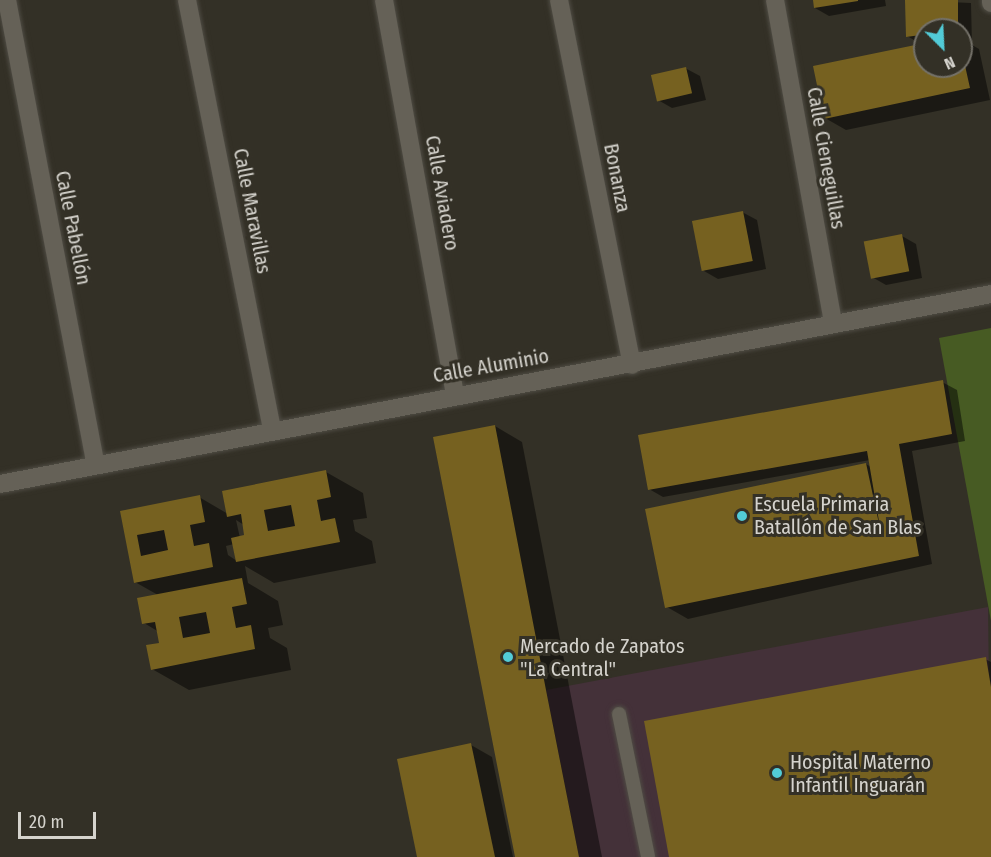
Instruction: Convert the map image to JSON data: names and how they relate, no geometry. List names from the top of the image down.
{
  "streets": {
    "street": [
      "Calle Cieneguillas",
      "Bonanza",
      "Calle Aviadero",
      "Calle Maravillas",
      "Calle Pabellón",
      "Calle Aluminio"
    ]
  },
  "crossings": [
    ["Calle Cieneguillas", "Calle Aluminio"],
    ["Bonanza", "Calle Aluminio"],
    ["Calle Aviadero", "Calle Aluminio"],
    ["Calle Maravillas", "Calle Aluminio"],
    ["Calle Pabellón", "Calle Aluminio"]
  ],
  "places": ["Escuela Primaria Batallón de San Blas", "Mercado de Zapatos \"La Central\"", "Hospital Materno Infantil Inguarán"],
  "scale_bar": "20 m",
  "north": "bottom right"
}
